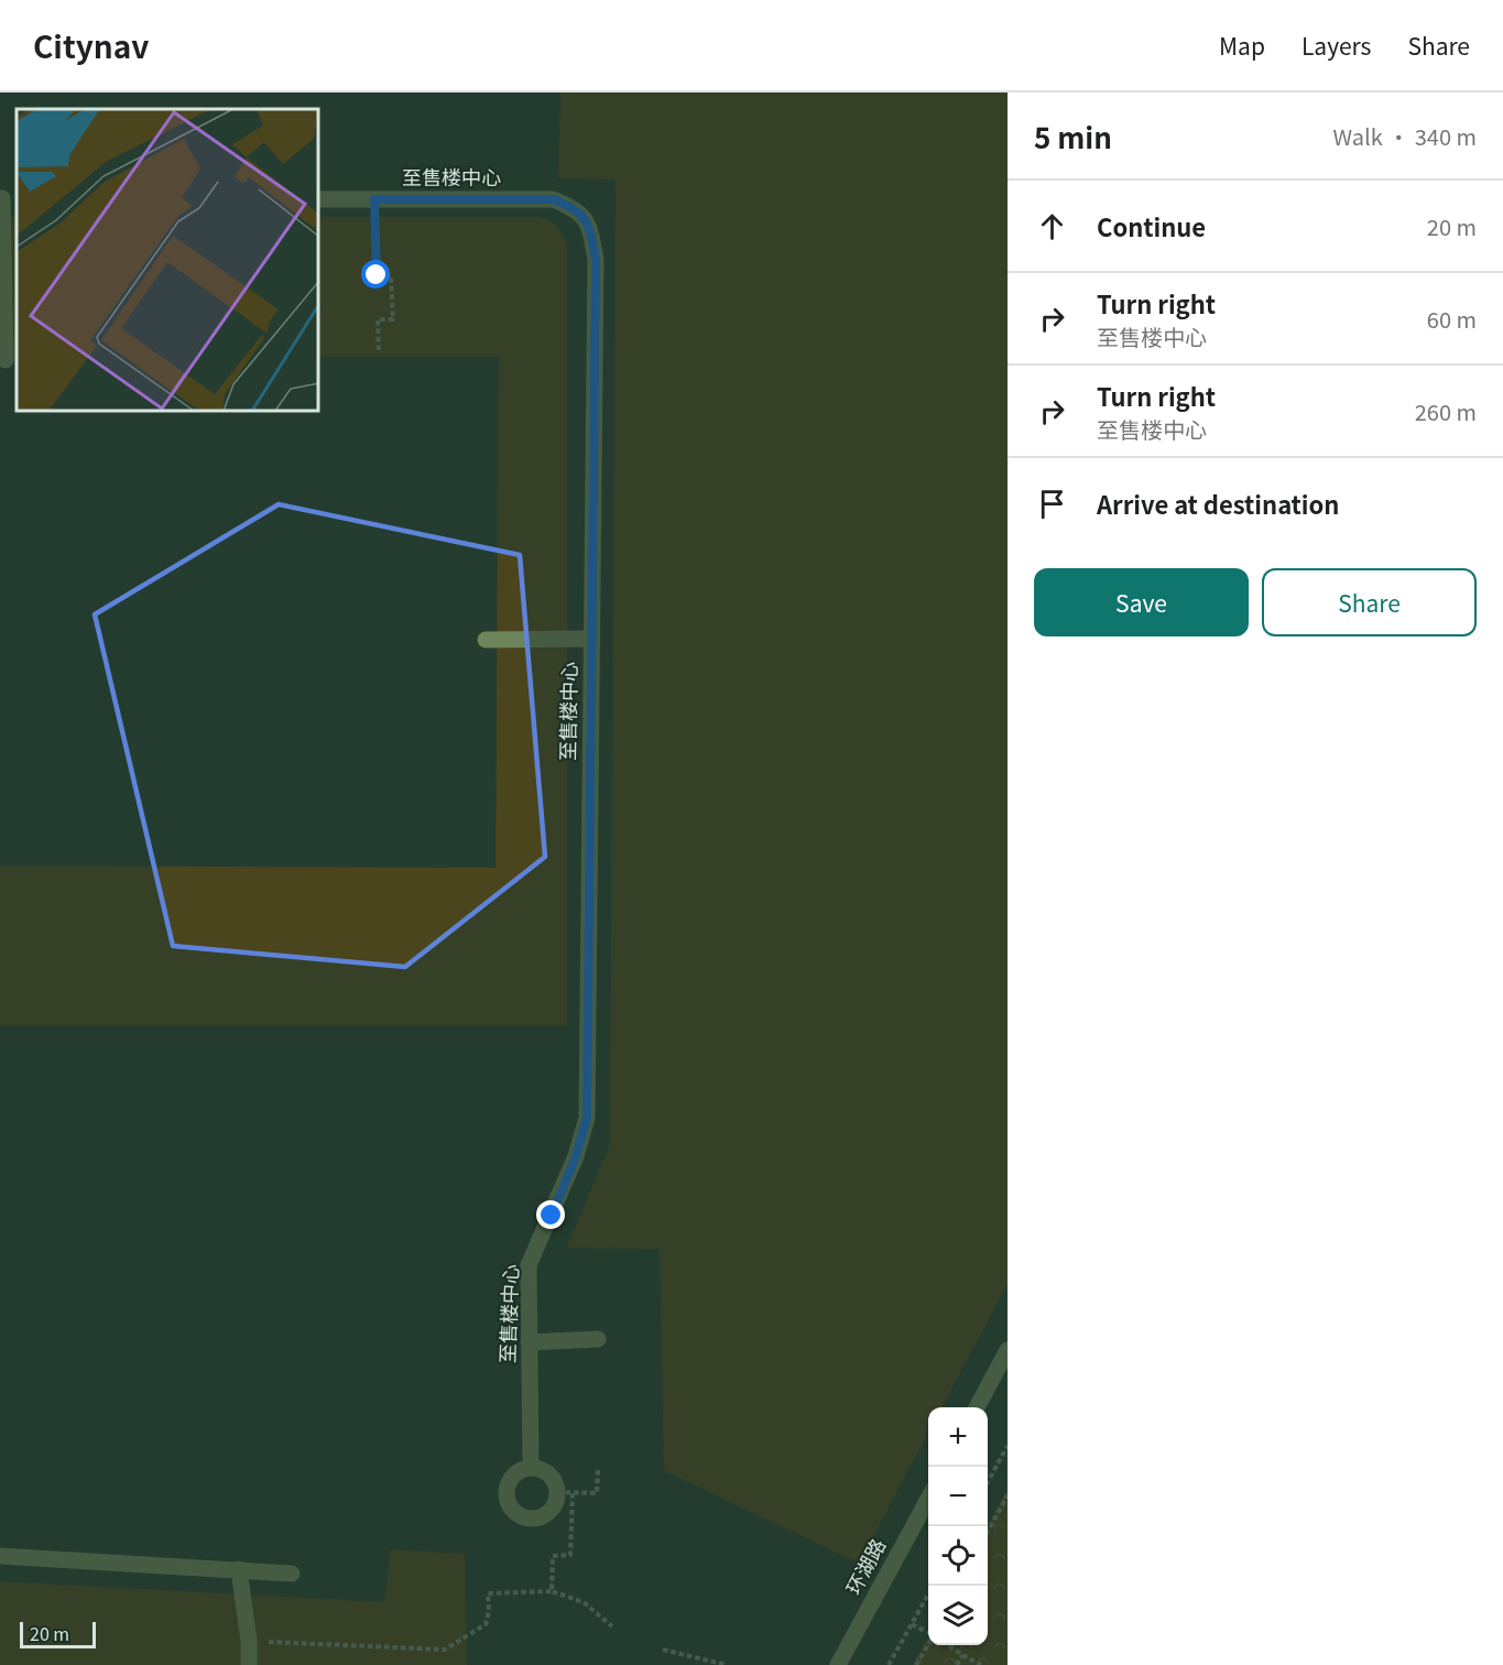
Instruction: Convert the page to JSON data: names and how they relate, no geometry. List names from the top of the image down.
{
  "streets": {
    "street": ["至售楼中心", "环湖路"]
  },
  "scale_bar": "20 m",
  "page": {
    "header": "Citynav",
    "nav": ["Map", "Layers", "Share"],
    "heading": ["5 min", "Walk · 340 m"],
    "list": [
      ["Continue", "20 m"],
      ["Turn right", "至售楼中心", "60 m"],
      ["Turn right", "至售楼中心", "260 m"],
      "Arrive at destination"
    ],
    "buttons": ["Save", "Share"],
    "map_buttons": ["+", "−"],
    "scale": "20 m"
  }
}
